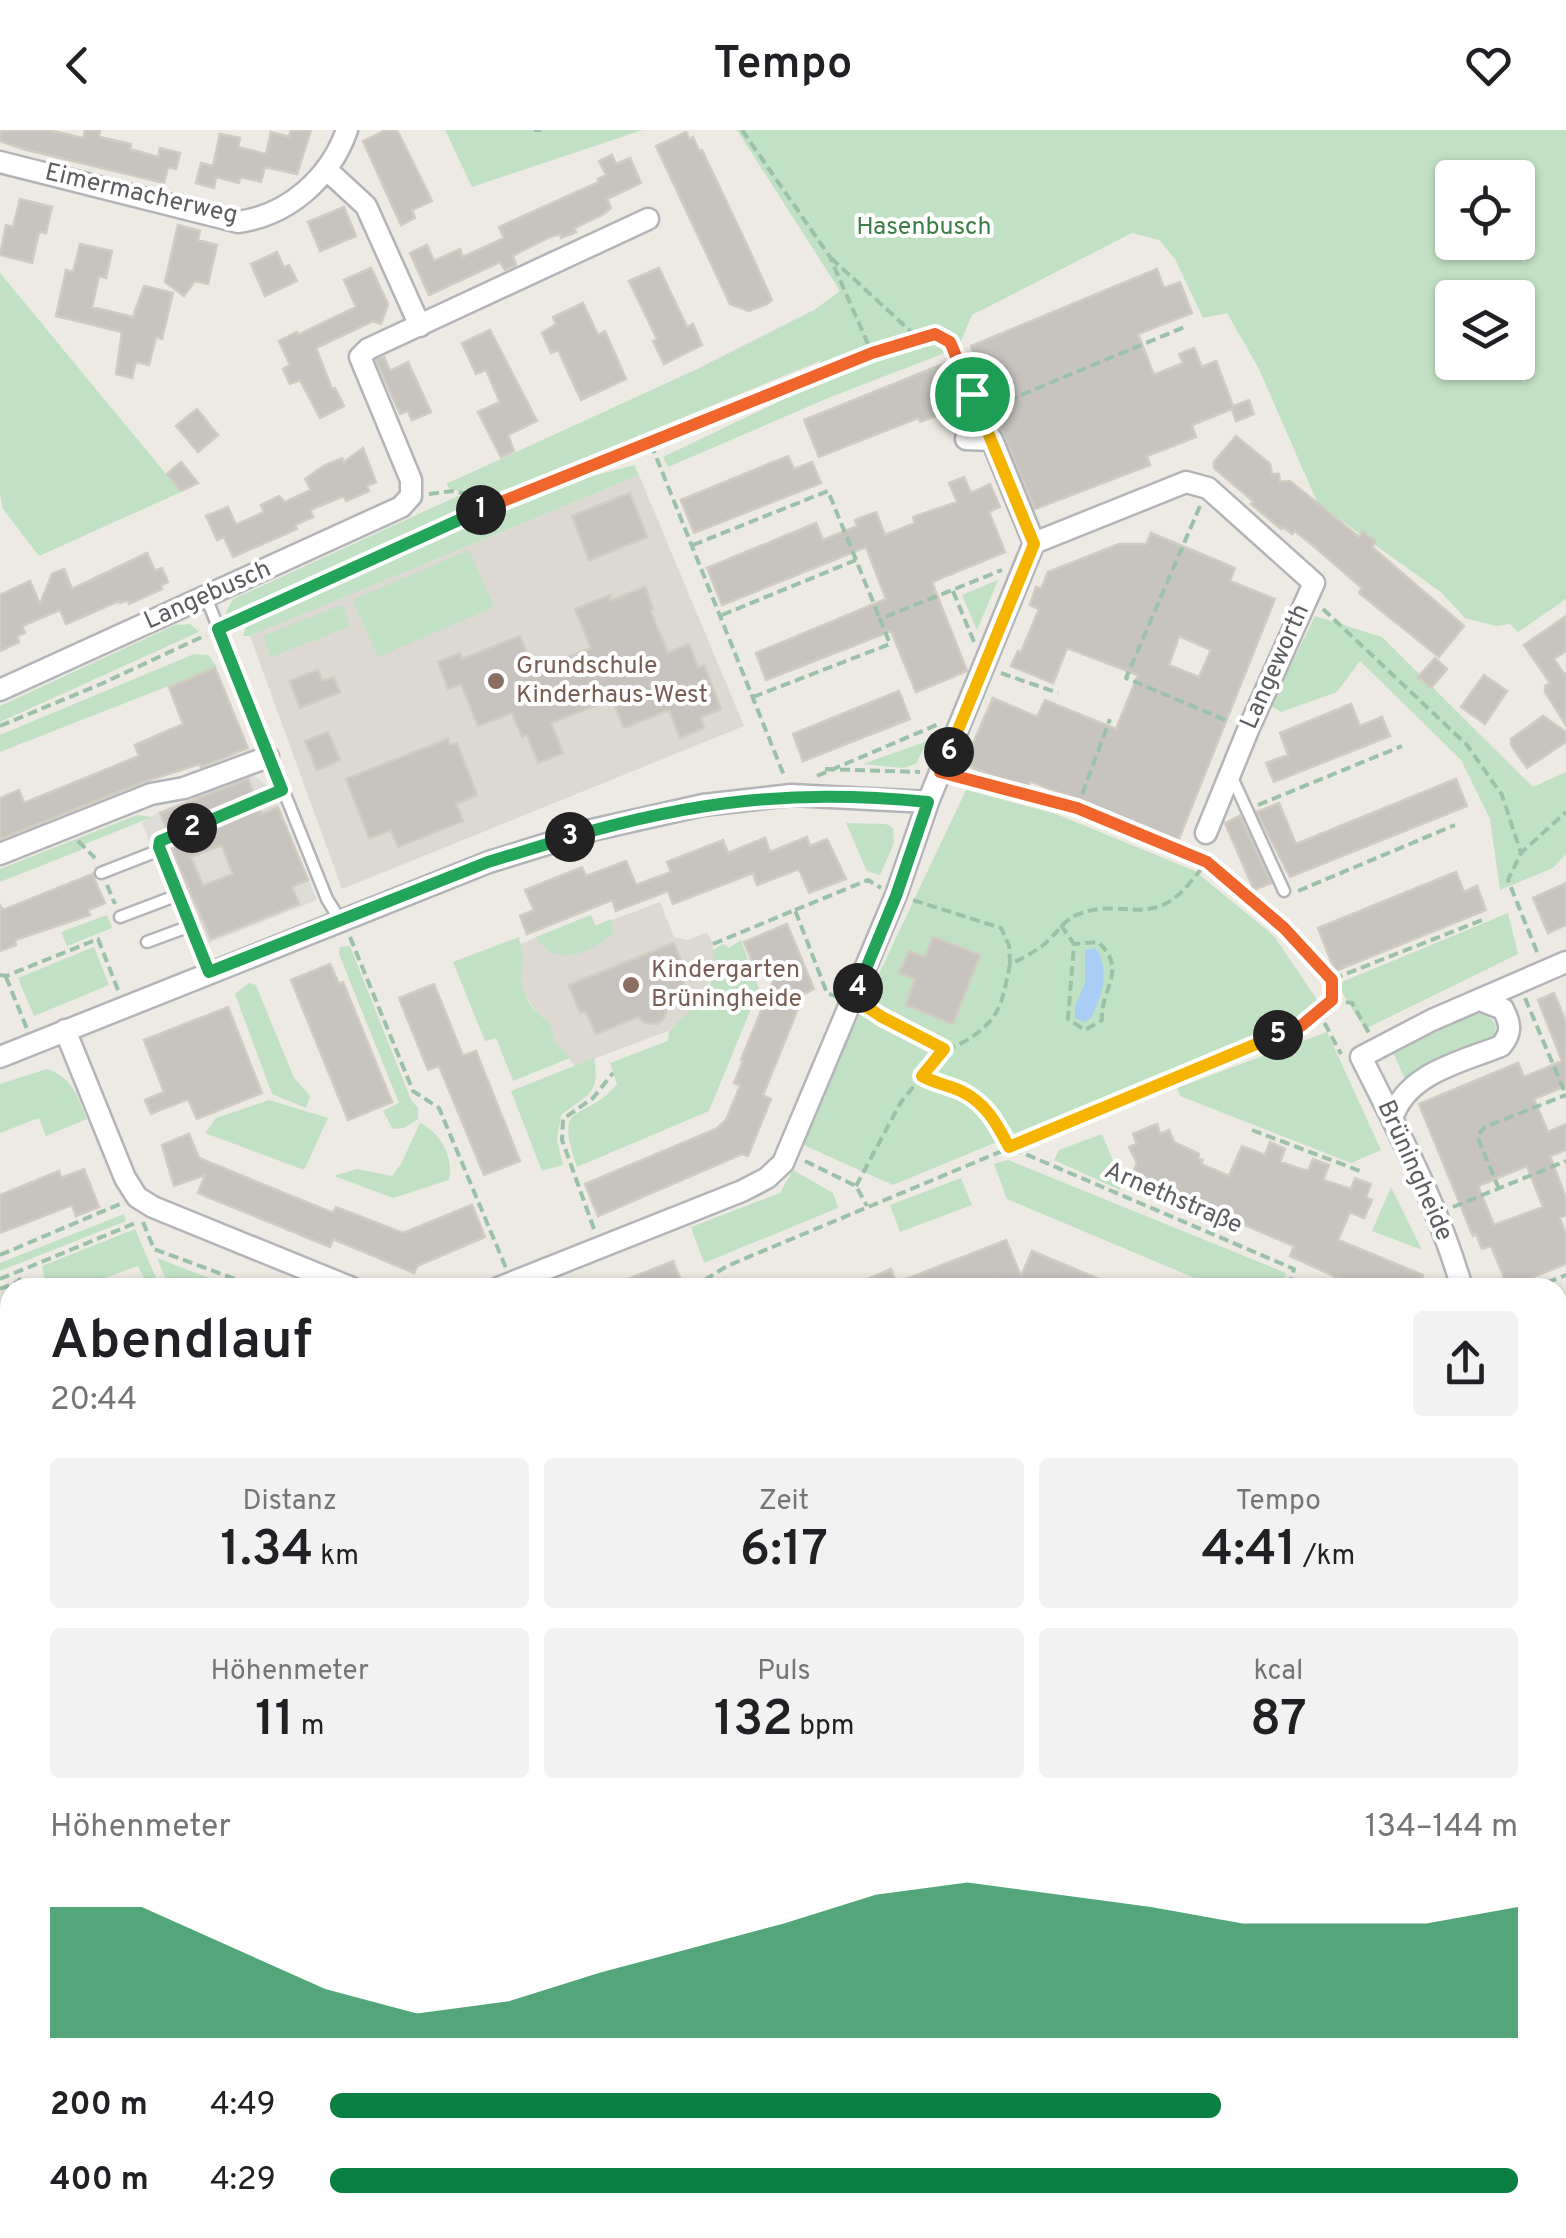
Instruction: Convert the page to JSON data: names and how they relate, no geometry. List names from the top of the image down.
{
  "streets": {
    "street": [
      "Eimermacherweg",
      "Langebusch",
      "Langeworth",
      "Brüningheide"
    ],
    "path": ["Arnethstraße"]
  },
  "parks": ["Hasenbusch"],
  "places": ["Grundschule Kinderhaus-West", "Kindergarten Brüningheide"],
  "page": {
    "header": "Tempo",
    "pins": [
      "1",
      "6",
      "2",
      "3",
      "4",
      "5"
    ],
    "heading": ["Abendlauf", "20:44"],
    "stats": [
      ["Distanz", "1.34 km"],
      ["Zeit", "6:17"],
      ["Tempo", "4:41 /km"],
      ["Höhenmeter", "11 m"],
      ["Puls", "132 bpm"],
      ["kcal", "87"]
    ],
    "chart": ["Höhenmeter", "134–144 m"],
    "list": [
      {
        "name": "200 m",
        "note": "4:49"
      },
      {
        "name": "400 m",
        "note": "4:29"
      }
    ]
  }
}
